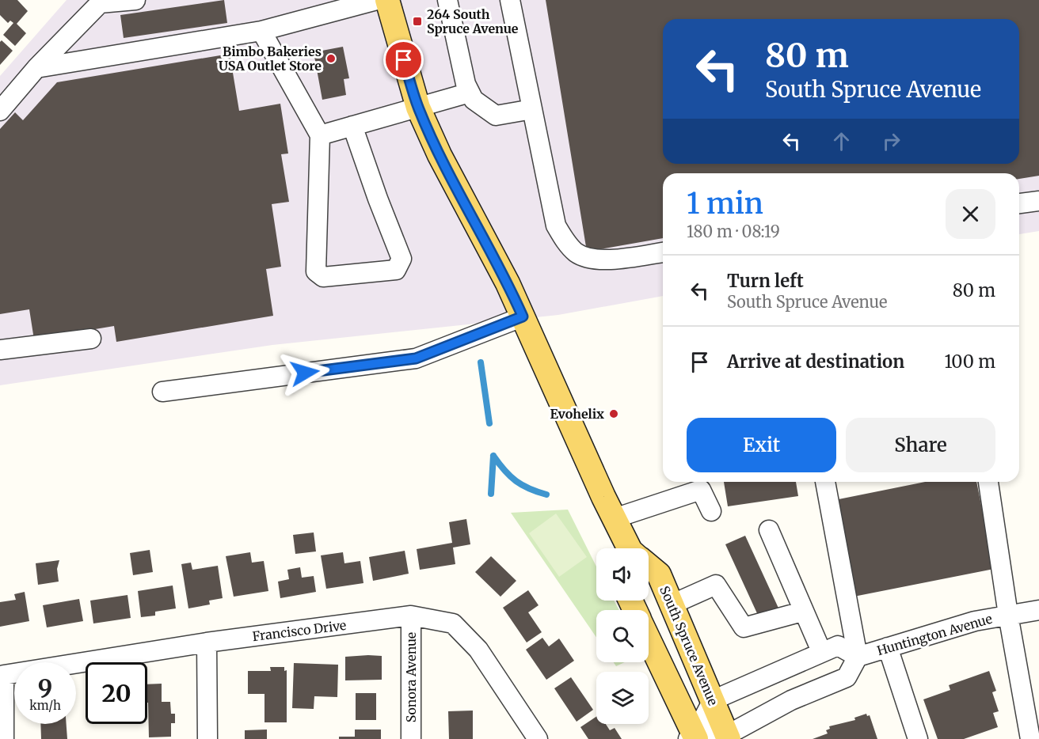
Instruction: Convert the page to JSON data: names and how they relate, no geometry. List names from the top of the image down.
{
  "streets": {
    "main road": ["South Spruce Avenue"],
    "street": ["Francisco Drive", "Huntington Avenue", "Sonora Avenue"]
  },
  "crossings": [
    ["Francisco Drive", "Sonora Avenue"]
  ],
  "places": {
    "transit": ["264 South Spruce Avenue"],
    "other": ["Bimbo Bakeries USA Outlet Store", "Evohelix"]
  },
  "page": {
    "turn": ["80 m", "South Spruce Avenue"],
    "heading": ["1 min", "180 m · 08:19"],
    "list": [
      {
        "name": "Turn left",
        "note": "South Spruce Avenue",
        "value": "80 m"
      },
      {
        "name": "Arrive at destination",
        "value": "100 m"
      }
    ],
    "buttons": ["Exit", "Share"],
    "speed": "9 km/h",
    "limit": "20"
  }
}
